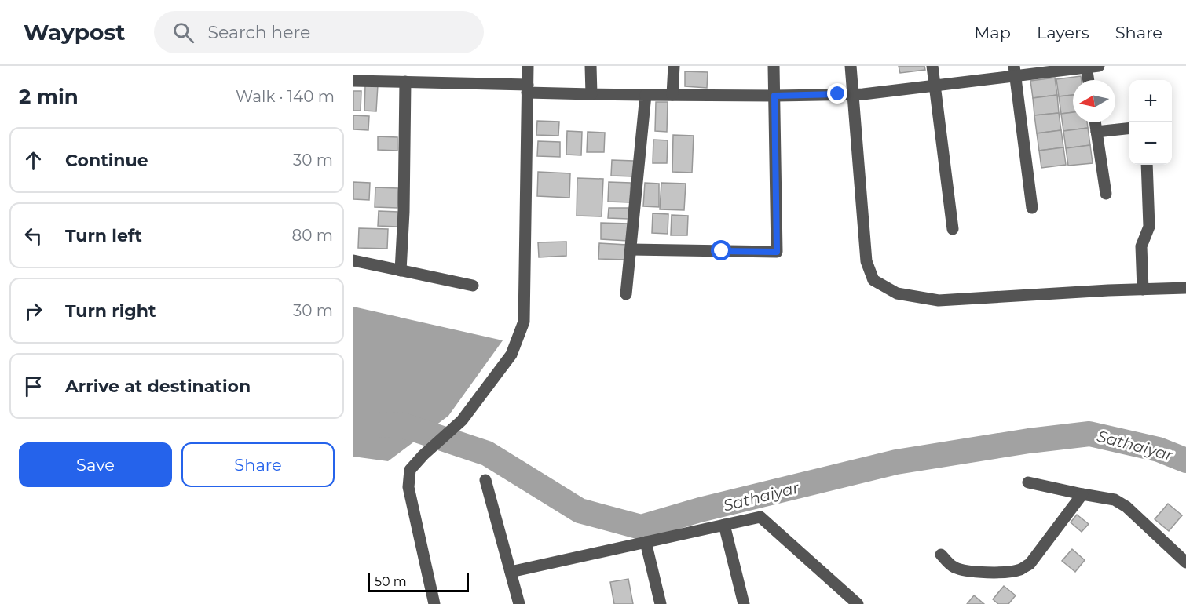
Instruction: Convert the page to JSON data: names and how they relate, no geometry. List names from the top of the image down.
{
  "water": ["Sathaiyar"],
  "scale_bar": "50 m",
  "north": "left",
  "page": {
    "header": "Waypost",
    "search": "Search here",
    "nav": ["Map", "Layers", "Share"],
    "heading": ["2 min", "Walk · 140 m"],
    "map_buttons": ["+", "−"],
    "list": [
      ["Continue", "30 m"],
      ["Turn left", "80 m"],
      ["Turn right", "30 m"],
      "Arrive at destination"
    ],
    "buttons": ["Save", "Share"],
    "scale": "50 m"
  }
}
